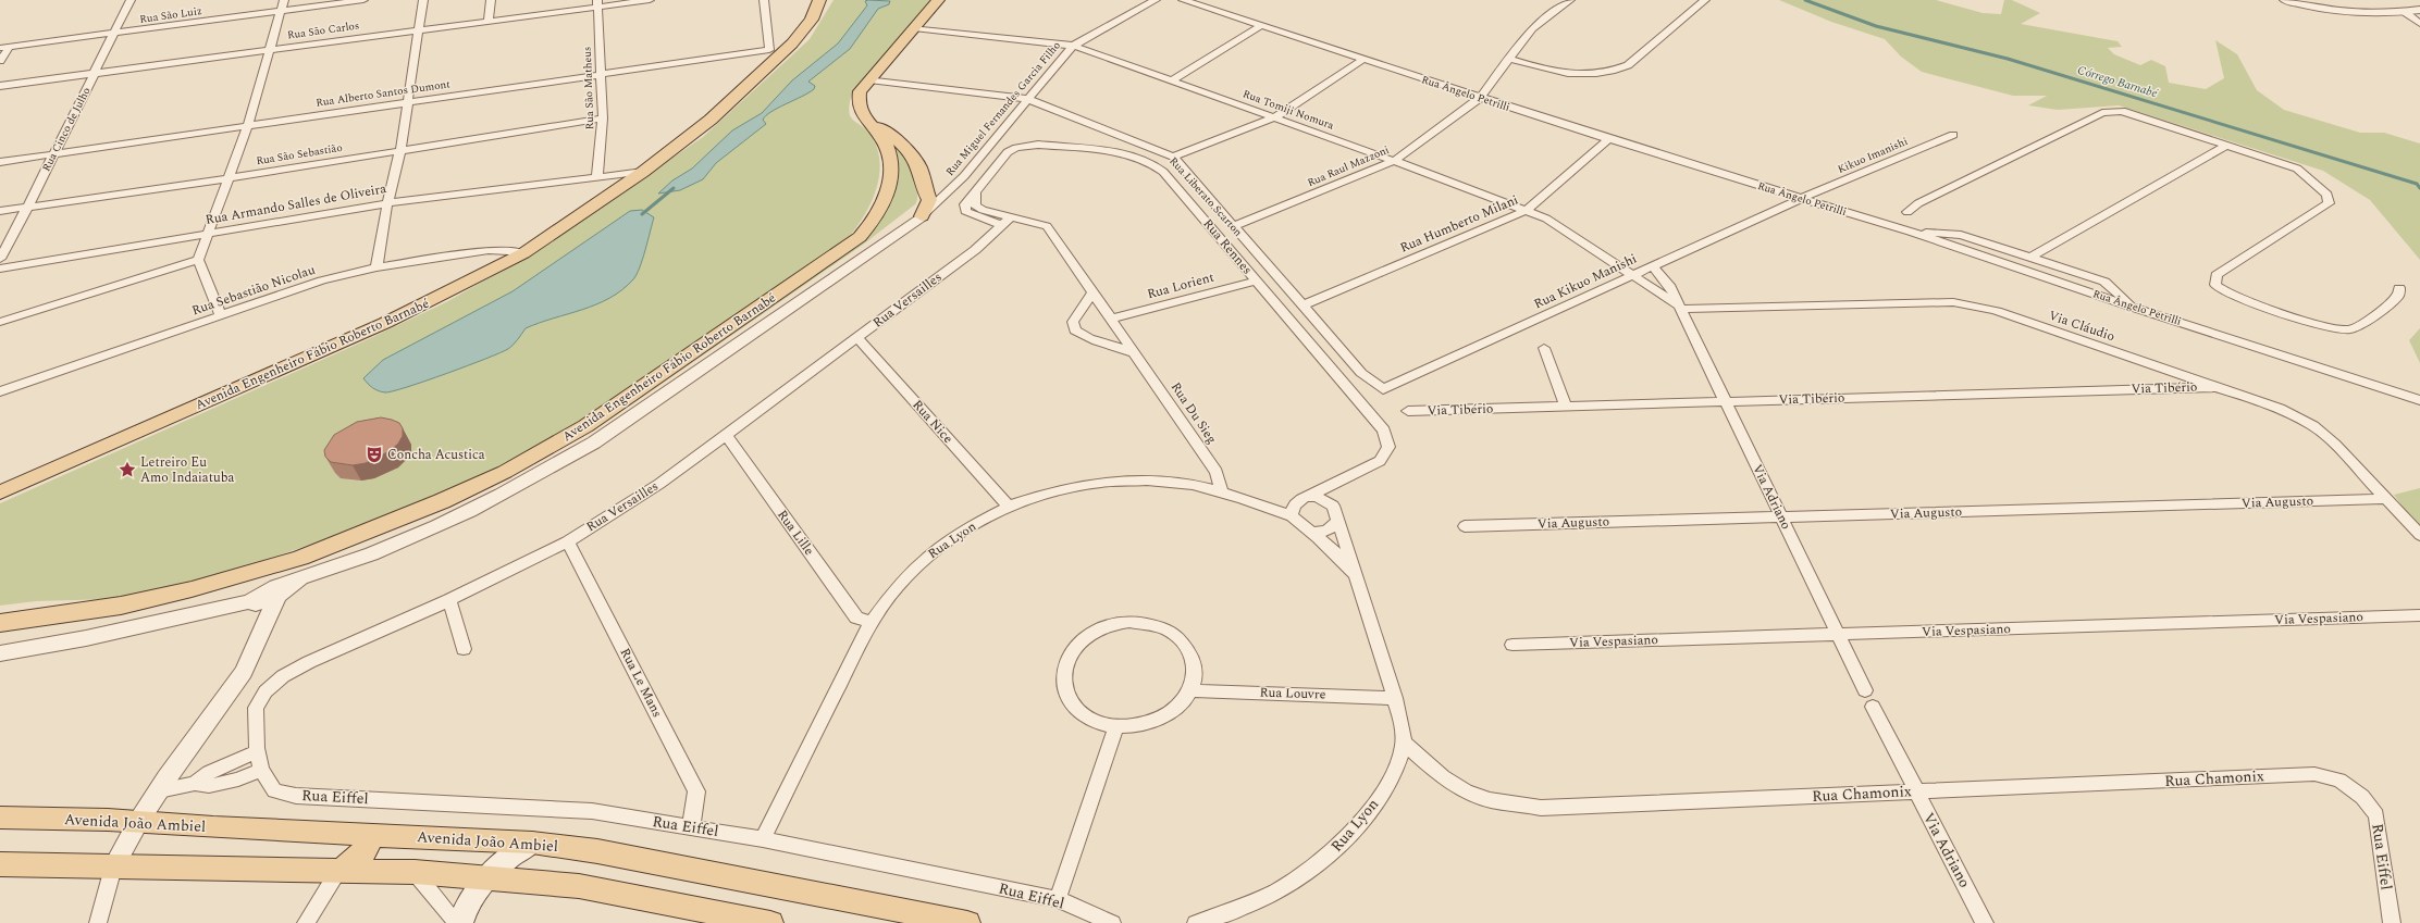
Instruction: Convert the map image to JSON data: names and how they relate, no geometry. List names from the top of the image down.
{
  "streets": {
    "main road": ["Avenida Engenheiro Fábio Roberto Barnabé", "Avenida João Ambiel"],
    "street": [
      "Rua São Luiz",
      "Rua São Carlos",
      "Rua São Matheus",
      "Rua Alberto Santos Dumont",
      "Rua Ângelo Petrilli",
      "Rua Miguel Fernandes Garcia Filho",
      "Rua Tomiji Nomura",
      "Rua Cinco de Julho",
      "Rua São Sebastião",
      "Kikuo Imanishi",
      "Rua Raul Mazzoni",
      "Rua Liberato Scarton",
      "Rua Armando Salles de Oliveira",
      "Rua Humberto Milani",
      "Rua Rennes",
      "Rua Kikuo Manishi",
      "Rua Lorient",
      "Rua Sebastião Nicolau",
      "Rua Versailles",
      "Via Cláudio",
      "Via Tibério",
      "Rua Du Sieg",
      "Rua Nice",
      "Via Adriano",
      "Via Augusto",
      "Rua Lille",
      "Rua Lyon",
      "Via Vespasiano",
      "Rua Le Mans",
      "Rua Louvre",
      "Rua Chamonix",
      "Rua Eiffel"
    ]
  },
  "crossings": [
    ["Rua São Luiz", "Rua Cinco de Julho"],
    ["Rua São Carlos", "Rua São Matheus"],
    ["Rua São Carlos", "Rua Cinco de Julho"],
    ["Rua São Matheus", "Rua Alberto Santos Dumont"],
    ["Rua São Matheus", "Rua São Sebastião"],
    ["Rua São Matheus", "Rua Armando Salles de Oliveira"],
    ["Rua Alberto Santos Dumont", "Rua Cinco de Julho"],
    ["Rua Alberto Santos Dumont", "Avenida Engenheiro Fábio Roberto Barnabé"],
    ["Rua Ângelo Petrilli", "Kikuo Imanishi"],
    ["Rua Ângelo Petrilli", "Rua Raul Mazzoni"],
    ["Rua Ângelo Petrilli", "Rua Humberto Milani"],
    ["Rua Ângelo Petrilli", "Rua Kikuo Manishi"],
    ["Rua Miguel Fernandes Garcia Filho", "Rua Tomiji Nomura"],
    ["Rua Miguel Fernandes Garcia Filho", "Rua Liberato Scarton"],
    ["Rua Tomiji Nomura", "Rua Raul Mazzoni"],
    ["Rua Tomiji Nomura", "Rua Humberto Milani"],
    ["Rua Tomiji Nomura", "Rua Kikuo Manishi"],
    ["Rua Tomiji Nomura", "Avenida Engenheiro Fábio Roberto Barnabé"],
    ["Rua Cinco de Julho", "Rua São Sebastião"],
    ["Kikuo Imanishi", "Rua Kikuo Manishi"],
    ["Rua Raul Mazzoni", "Rua Liberato Scarton"],
    ["Rua Liberato Scarton", "Rua Humberto Milani"],
    ["Rua Liberato Scarton", "Rua Kikuo Manishi"],
    ["Rua Liberato Scarton", "Avenida Engenheiro Fábio Roberto Barnabé"],
    ["Rua Armando Salles de Oliveira", "Avenida Engenheiro Fábio Roberto Barnabé"],
    ["Rua Rennes", "Rua Lorient"],
    ["Rua Rennes", "Rua Versailles"],
    ["Rua Rennes", "Rua Du Sieg"],
    ["Rua Rennes", "Rua Lyon"],
    ["Rua Kikuo Manishi", "Via Adriano"],
    ["Rua Lorient", "Rua Du Sieg"],
    ["Rua Sebastião Nicolau", "Avenida Engenheiro Fábio Roberto Barnabé"],
    ["Rua Versailles", "Rua Du Sieg"],
    ["Rua Versailles", "Rua Nice"],
    ["Rua Versailles", "Rua Lille"],
    ["Rua Versailles", "Rua Le Mans"],
    ["Rua Versailles", "Rua Eiffel"],
    ["Via Cláudio", "Via Tibério"],
    ["Via Cláudio", "Via Adriano"],
    ["Via Cláudio", "Via Augusto"],
    ["Via Tibério", "Via Adriano"],
    ["Rua Du Sieg", "Rua Lyon"],
    ["Rua Nice", "Rua Lyon"],
    ["Via Adriano", "Via Augusto"],
    ["Via Adriano", "Via Vespasiano"],
    ["Via Adriano", "Rua Chamonix"],
    ["Rua Lille", "Rua Lyon"],
    ["Rua Lyon", "Rua Louvre"],
    ["Rua Lyon", "Rua Chamonix"],
    ["Rua Lyon", "Rua Eiffel"],
    ["Rua Le Mans", "Rua Eiffel"],
    ["Rua Chamonix", "Rua Eiffel"]
  ],
  "water": ["Córrego Barnabé"],
  "places": {
    "theatre": ["Concha Acustica"],
    "place": ["Letreiro Eu Amo Indaiatuba"]
  }
}
